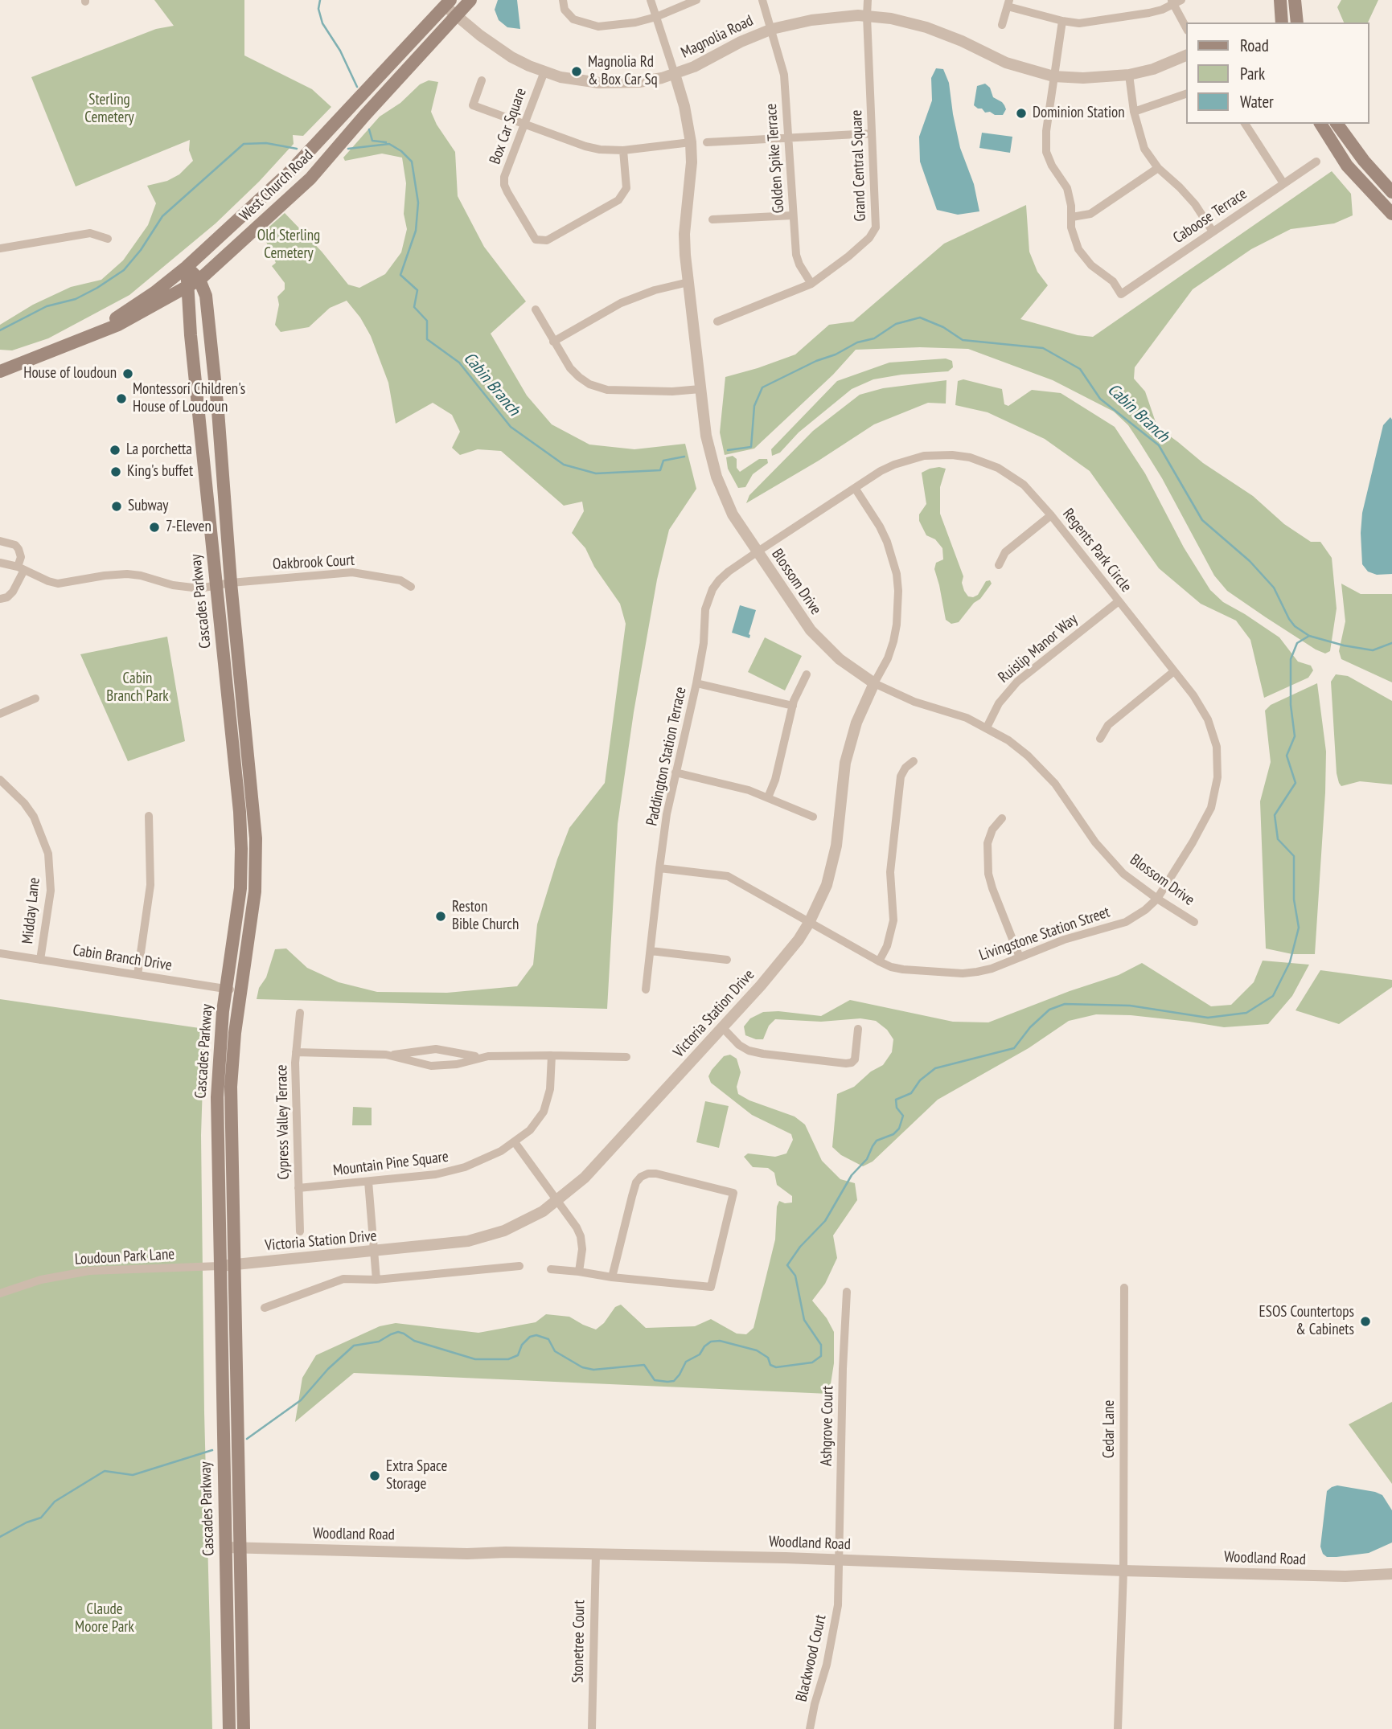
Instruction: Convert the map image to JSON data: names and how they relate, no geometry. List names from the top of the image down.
{
  "streets": {
    "main road": ["West Church Road", "Cascades Parkway"],
    "street": [
      "Magnolia Road",
      "Box Car Square",
      "Golden Spike Terrace",
      "Grand Central Square",
      "Caboose Terrace",
      "Regents Park Circle",
      "Oakbrook Court",
      "Blossom Drive",
      "Ruislip Manor Way",
      "Paddington Station Terrace",
      "Midday Lane",
      "Livingstone Station Street",
      "Cabin Branch Drive",
      "Victoria Station Drive",
      "Cypress Valley Terrace",
      "Mountain Pine Square",
      "Loudoun Park Lane",
      "Ashgrove Court",
      "Cedar Lane",
      "Woodland Road",
      "Stonetree Court",
      "Blackwood Court"
    ]
  },
  "crossings": [
    ["Magnolia Road", "Box Car Square"],
    ["Magnolia Road", "Golden Spike Terrace"],
    ["Magnolia Road", "Grand Central Square"],
    ["Magnolia Road", "West Church Road"],
    ["Magnolia Road", "Blossom Drive"],
    ["Golden Spike Terrace", "Grand Central Square"],
    ["West Church Road", "Cascades Parkway"],
    ["Regents Park Circle", "Blossom Drive"],
    ["Regents Park Circle", "Ruislip Manor Way"],
    ["Regents Park Circle", "Paddington Station Terrace"],
    ["Regents Park Circle", "Livingstone Station Street"],
    ["Regents Park Circle", "Victoria Station Drive"],
    ["Oakbrook Court", "Cascades Parkway"],
    ["Blossom Drive", "Ruislip Manor Way"],
    ["Blossom Drive", "Paddington Station Terrace"],
    ["Blossom Drive", "Livingstone Station Street"],
    ["Blossom Drive", "Victoria Station Drive"],
    ["Cascades Parkway", "Cabin Branch Drive"],
    ["Cascades Parkway", "Victoria Station Drive"],
    ["Cascades Parkway", "Loudoun Park Lane"],
    ["Cascades Parkway", "Woodland Road"],
    ["Paddington Station Terrace", "Livingstone Station Street"],
    ["Midday Lane", "Cabin Branch Drive"],
    ["Livingstone Station Street", "Victoria Station Drive"],
    ["Victoria Station Drive", "Loudoun Park Lane"],
    ["Cypress Valley Terrace", "Mountain Pine Square"],
    ["Ashgrove Court", "Woodland Road"],
    ["Ashgrove Court", "Blackwood Court"],
    ["Cedar Lane", "Woodland Road"],
    ["Woodland Road", "Stonetree Court"],
    ["Woodland Road", "Blackwood Court"]
  ],
  "water": ["Cabin Branch"],
  "parks": [
    "Sterling Cemetery",
    "Old Sterling Cemetery",
    "Cabin Branch Park",
    "Claude Moore Park"
  ],
  "places": [
    "Magnolia Rd & Box Car Sq",
    "Dominion Station",
    "House of loudoun",
    "Montessori Children's House of Loudoun",
    "La porchetta",
    "King's buffet",
    "Subway",
    "7-Eleven",
    "Reston Bible Church",
    "ESOS Countertops & Cabinets",
    "Extra Space Storage"
  ],
  "legend": ["Road", "Park", "Water"]
}
